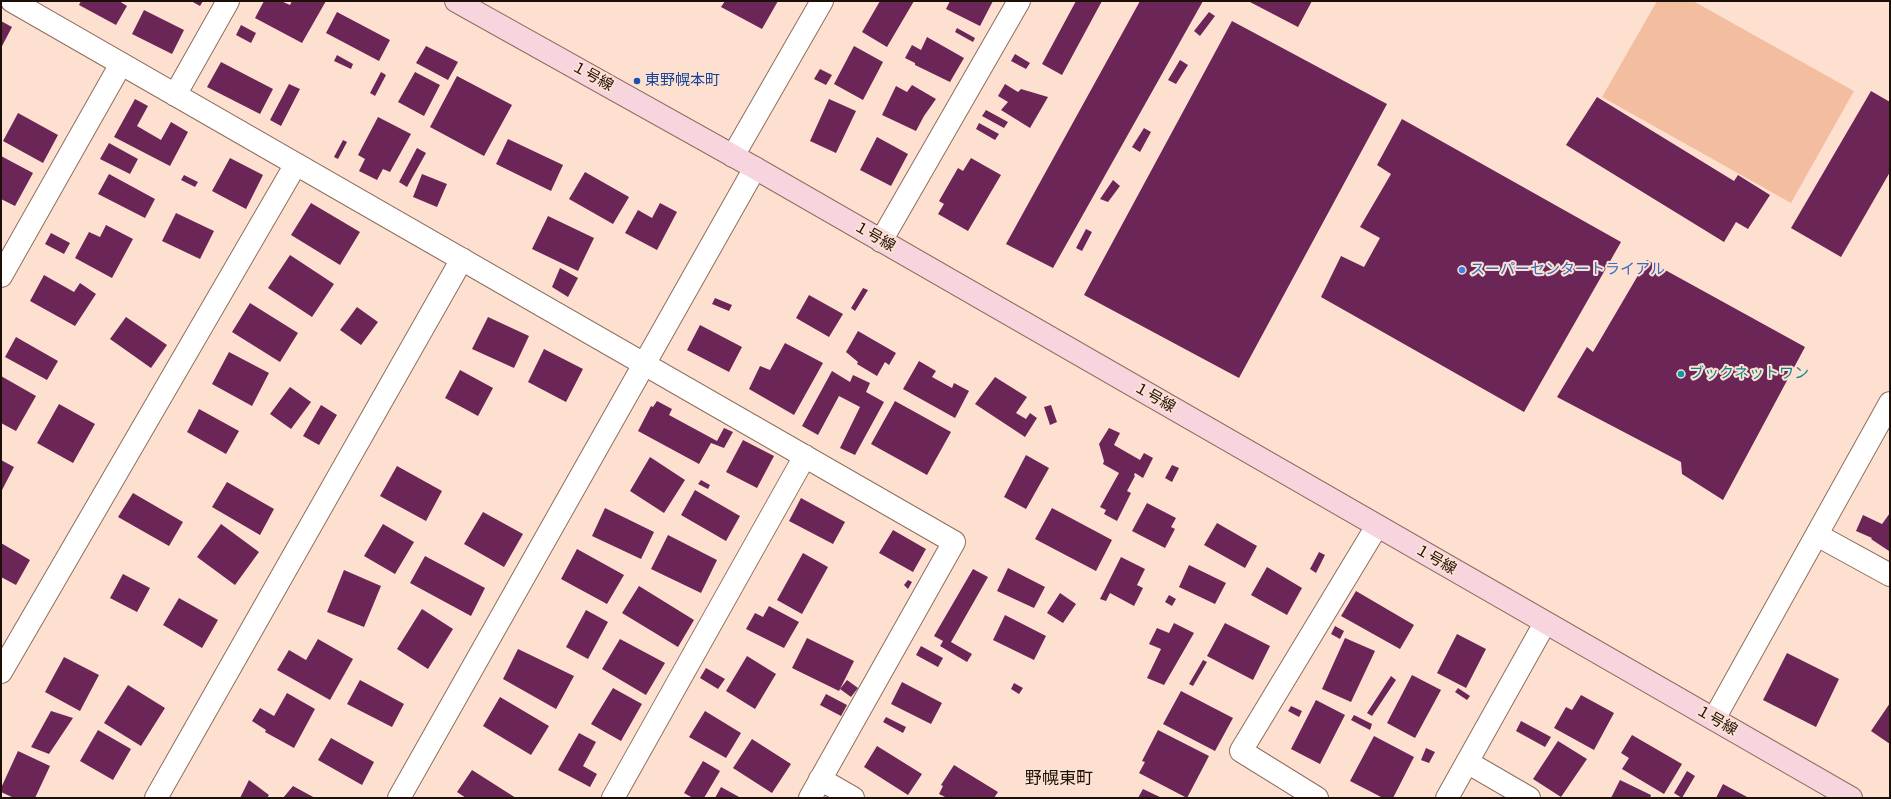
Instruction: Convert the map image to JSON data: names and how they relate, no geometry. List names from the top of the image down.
{
  "streets": {
    "street": ["１号線"]
  },
  "districts": ["野幌東町"],
  "places": ["東野幌本町", "スーパーセンタートライアル", "ブックネットワン"]
}
